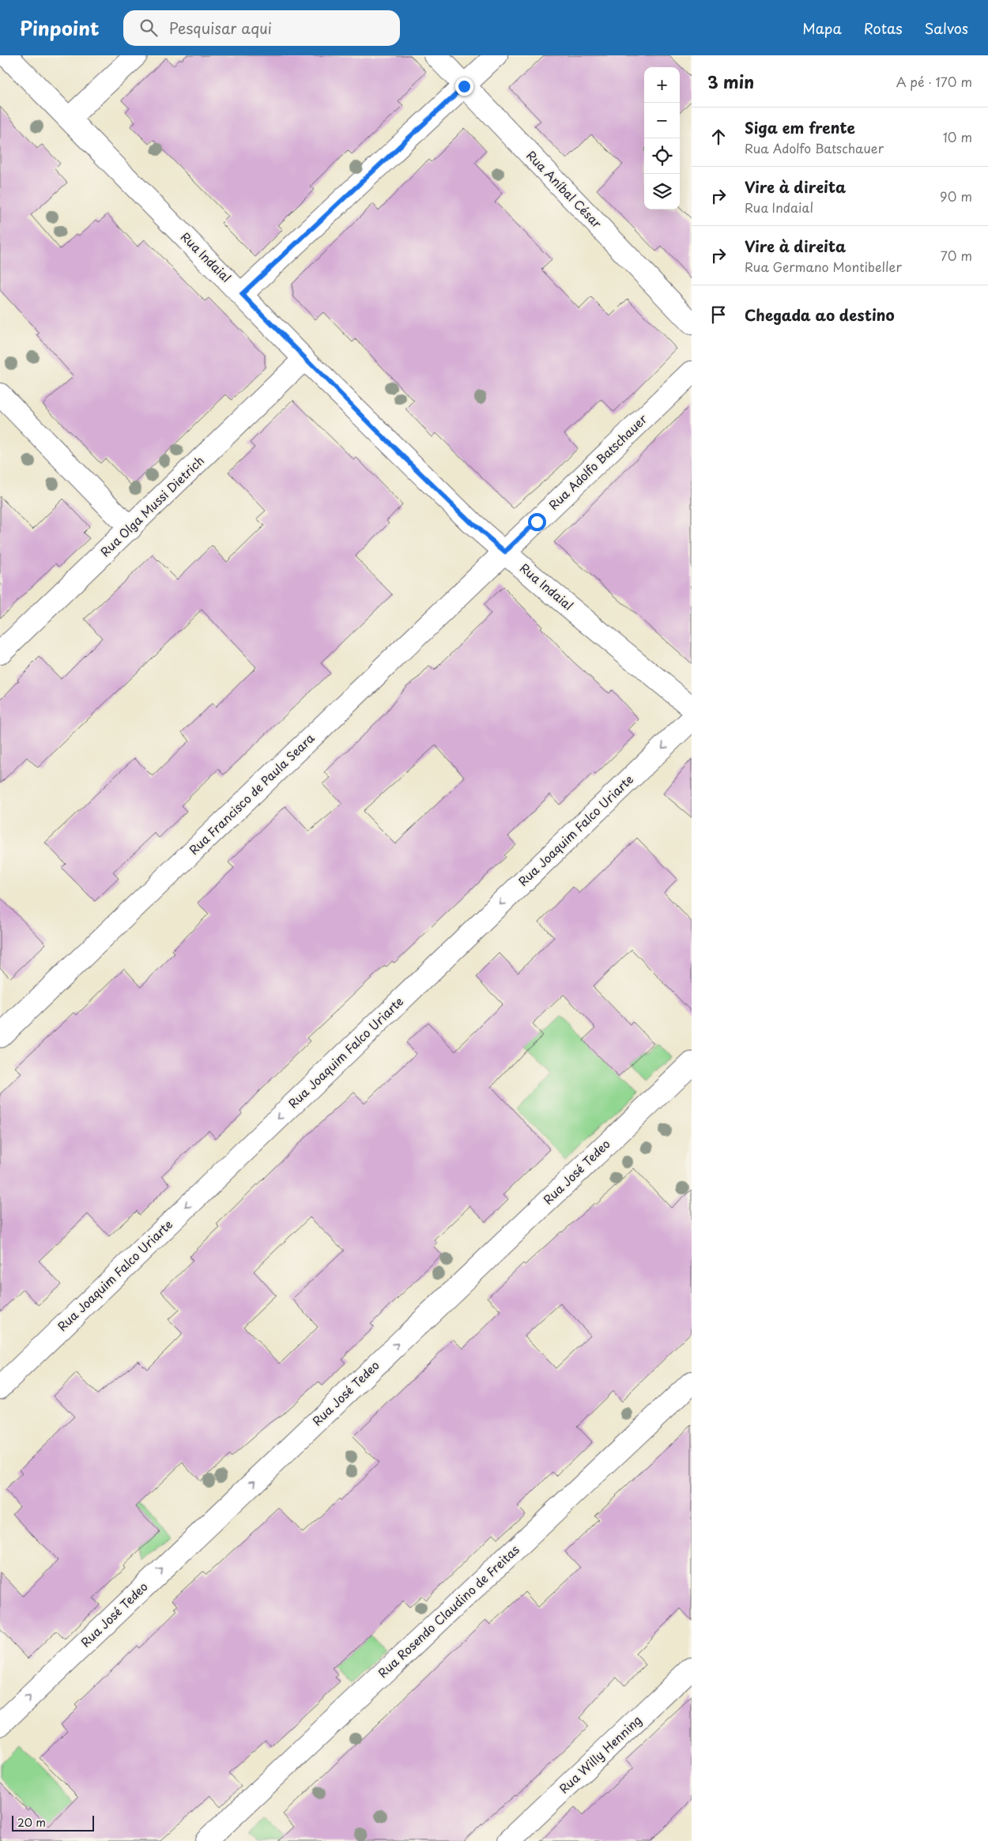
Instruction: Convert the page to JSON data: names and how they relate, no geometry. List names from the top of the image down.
{
  "streets": {
    "street": [
      "Rua Aníbal César",
      "Rua Indaial",
      "Rua Adolfo Batschauer",
      "Rua Olga Mussi Dietrich",
      "Rua Francisco de Paula Seara",
      "Rua Joaquim Falco Uriarte",
      "Rua José Tedeo",
      "Rua Rosendo Claudino de Freitas",
      "Rua Willy Henning"
    ]
  },
  "crossings": [
    ["Rua Indaial", "Rua Adolfo Batschauer"],
    ["Rua Indaial", "Rua Olga Mussi Dietrich"],
    ["Rua Indaial", "Rua Francisco de Paula Seara"],
    ["Rua Adolfo Batschauer", "Rua Francisco de Paula Seara"]
  ],
  "one_way": ["Rua Joaquim Falco Uriarte", "Rua José Tedeo"],
  "scale_bar": "20 m",
  "page": {
    "header": "Pinpoint",
    "search": "Pesquisar aqui",
    "nav": ["Mapa", "Rotas", "Salvos"],
    "heading": ["3 min", "A pé · 170 m"],
    "map_buttons": ["+", "−"],
    "list": [
      ["Siga em frente", "Rua Adolfo Batschauer", "10 m"],
      ["Vire à direita", "Rua Indaial", "90 m"],
      ["Vire à direita", "Rua Germano Montibeller", "70 m"],
      "Chegada ao destino"
    ],
    "scale": "20 m"
  }
}
